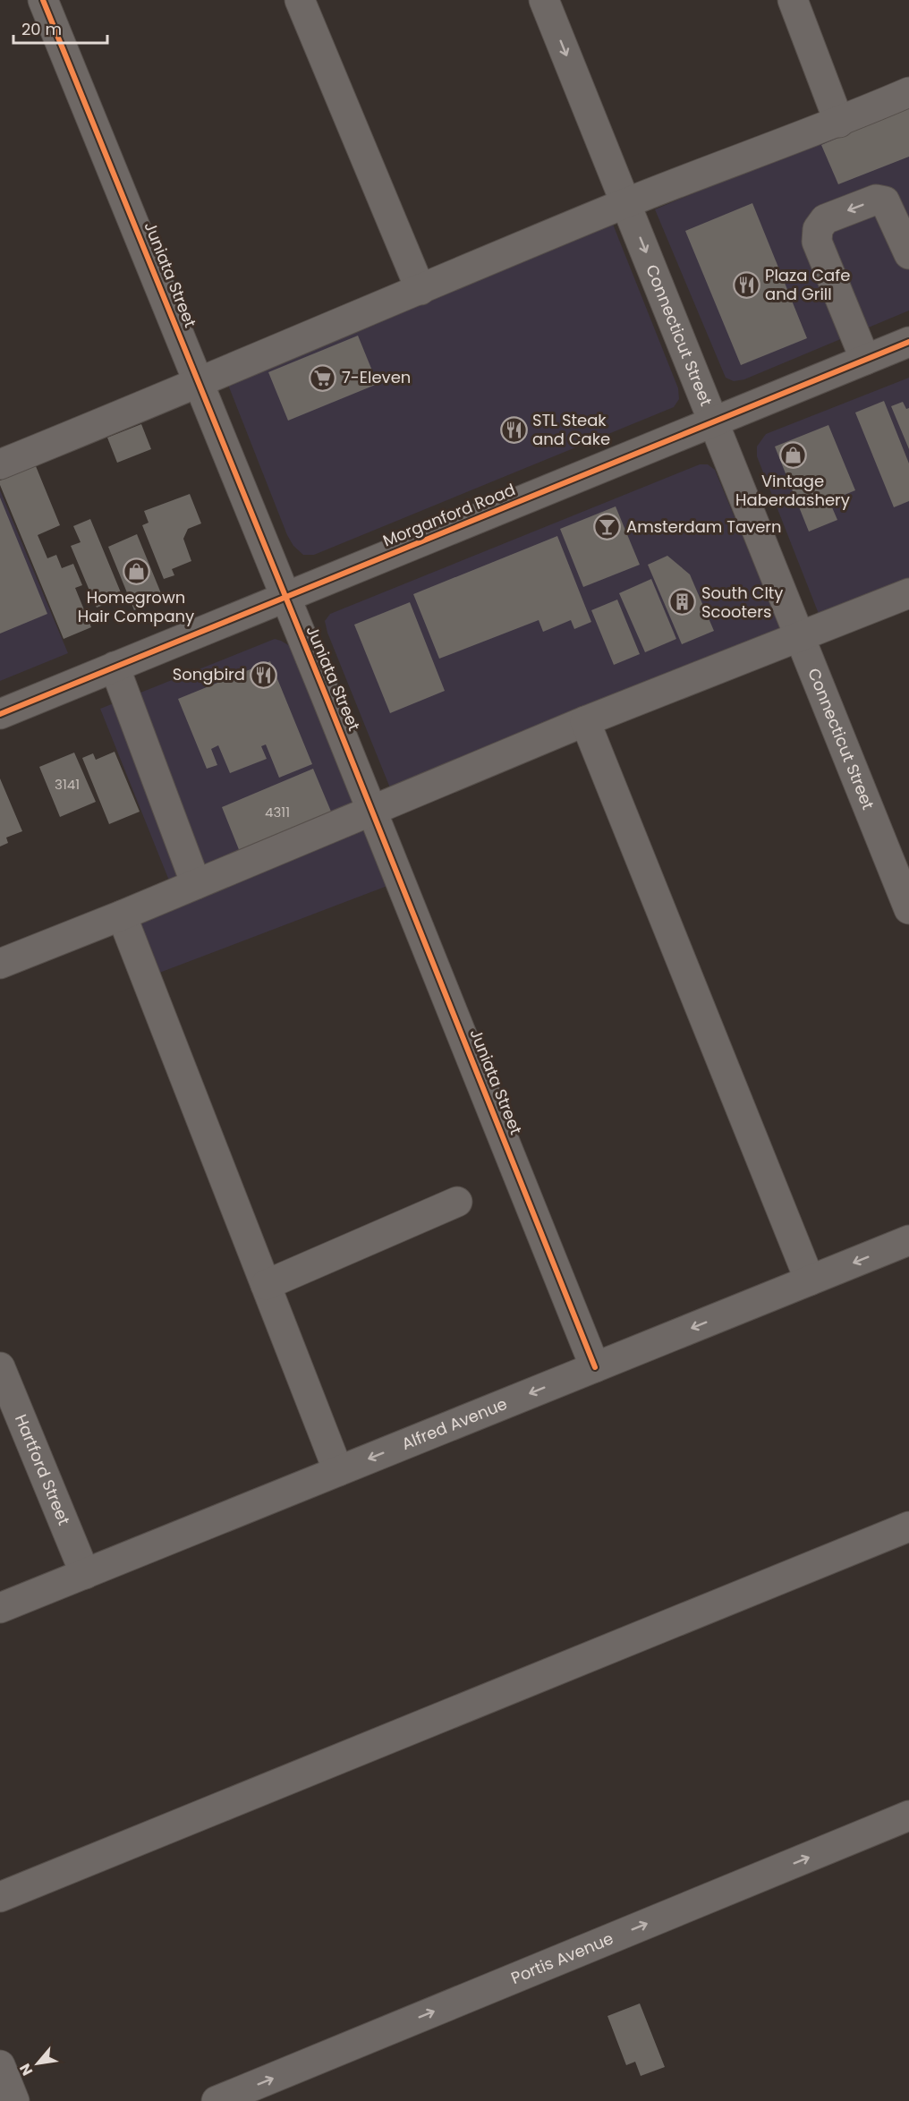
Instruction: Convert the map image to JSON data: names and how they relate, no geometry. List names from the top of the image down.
{
  "streets": {
    "street": [
      "Juniata Street",
      "Connecticut Street",
      "Morganford Road",
      "Alfred Avenue",
      "Hartford Street",
      "Portis Avenue"
    ]
  },
  "crossings": [
    ["Juniata Street", "Morganford Road"],
    ["Juniata Street", "Alfred Avenue"],
    ["Connecticut Street", "Morganford Road"],
    ["Alfred Avenue", "Hartford Street"]
  ],
  "one_way": ["Portis Avenue"],
  "places": {
    "restaurant": ["Plaza Cafe and Grill", "STL Steak and Cake", "Songbird"],
    "supermarket": ["7-Eleven"],
    "shop": ["Vintage Haberdashery", "Homegrown Hair Company"],
    "bar": ["Amsterdam Tavern"],
    "building": ["South CIty Scooters"]
  },
  "house_numbers": ["3141", "4311"],
  "scale_bar": "20 m",
  "north": "bottom left"
}
